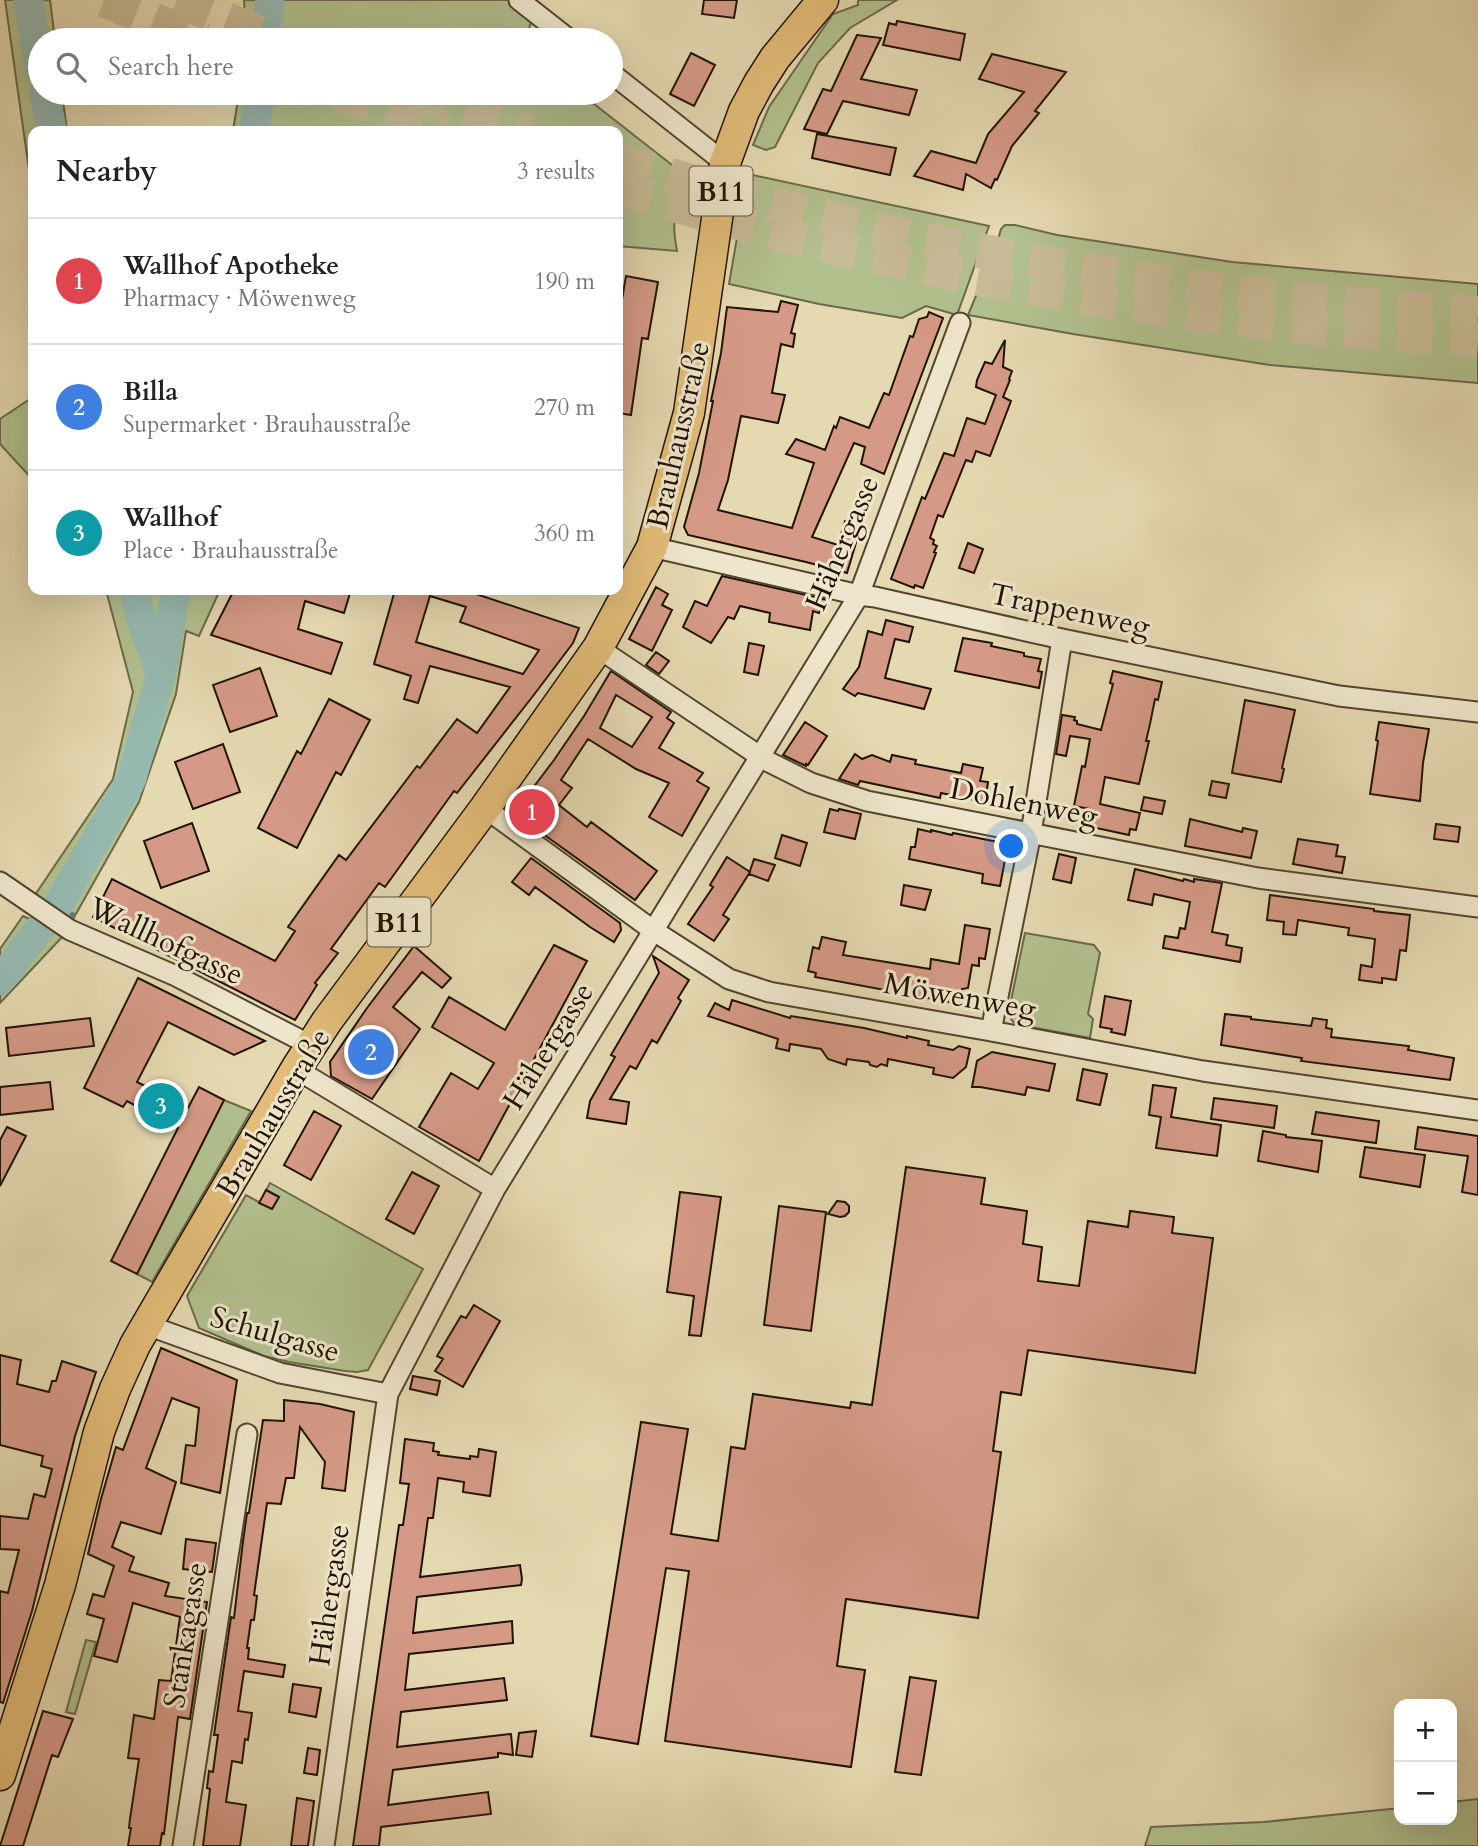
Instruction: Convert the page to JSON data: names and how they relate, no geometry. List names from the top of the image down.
{
  "streets": {
    "main road": ["B11", "Brauhausstraße"],
    "street": [
      "Hähergasse",
      "Trappenweg",
      "Dohlenweg",
      "Wallhofgasse",
      "Möwenweg",
      "Schulgasse",
      "Stankagasse"
    ]
  },
  "crossings": [
    ["Brauhausstraße", "Trappenweg"],
    ["Brauhausstraße", "Dohlenweg"],
    ["Brauhausstraße", "Wallhofgasse"],
    ["Brauhausstraße", "Möwenweg"],
    ["Brauhausstraße", "Schulgasse"],
    ["Hähergasse", "Trappenweg"],
    ["Hähergasse", "Dohlenweg"],
    ["Hähergasse", "Wallhofgasse"],
    ["Hähergasse", "Möwenweg"],
    ["Hähergasse", "Schulgasse"]
  ],
  "page": {
    "search": "Search here",
    "heading": ["Nearby", "3 results"],
    "list": [
      {
        "mark": "1",
        "name": "Wallhof Apotheke",
        "note": "Pharmacy · Möwenweg",
        "value": "190 m"
      },
      {
        "mark": "2",
        "name": "Billa",
        "note": "Supermarket · Brauhausstraße",
        "value": "270 m"
      },
      {
        "mark": "3",
        "name": "Wallhof",
        "note": "Place · Brauhausstraße",
        "value": "360 m"
      }
    ],
    "pins": ["1", "2", "3"],
    "map_buttons": ["+", "−"]
  }
}
